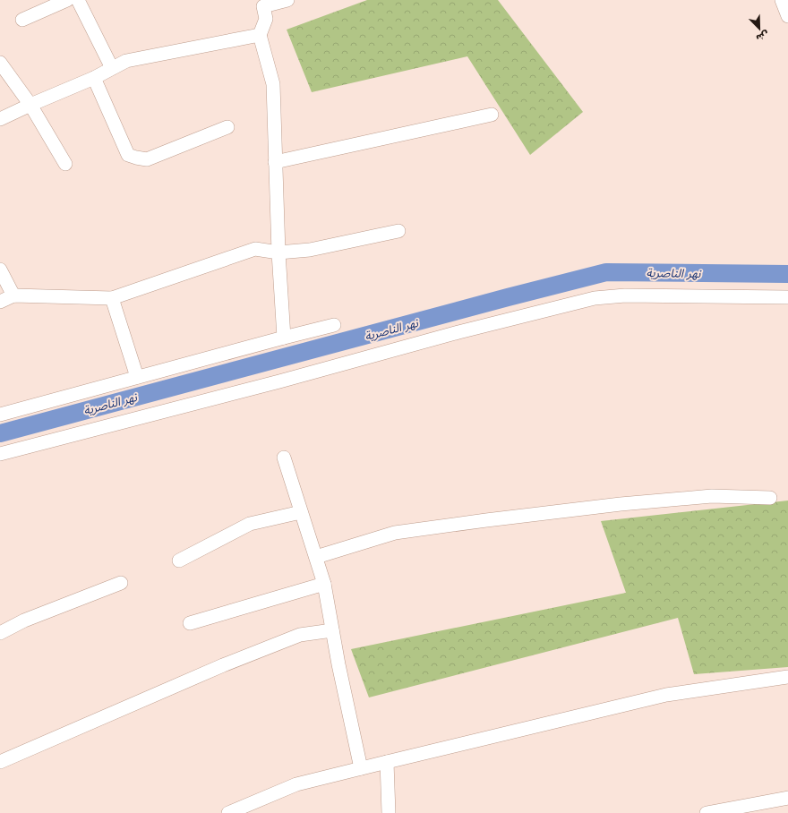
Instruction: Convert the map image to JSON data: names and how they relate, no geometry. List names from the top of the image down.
{
  "water": ["نهر الناصرية"],
  "north": "bottom right"
}
